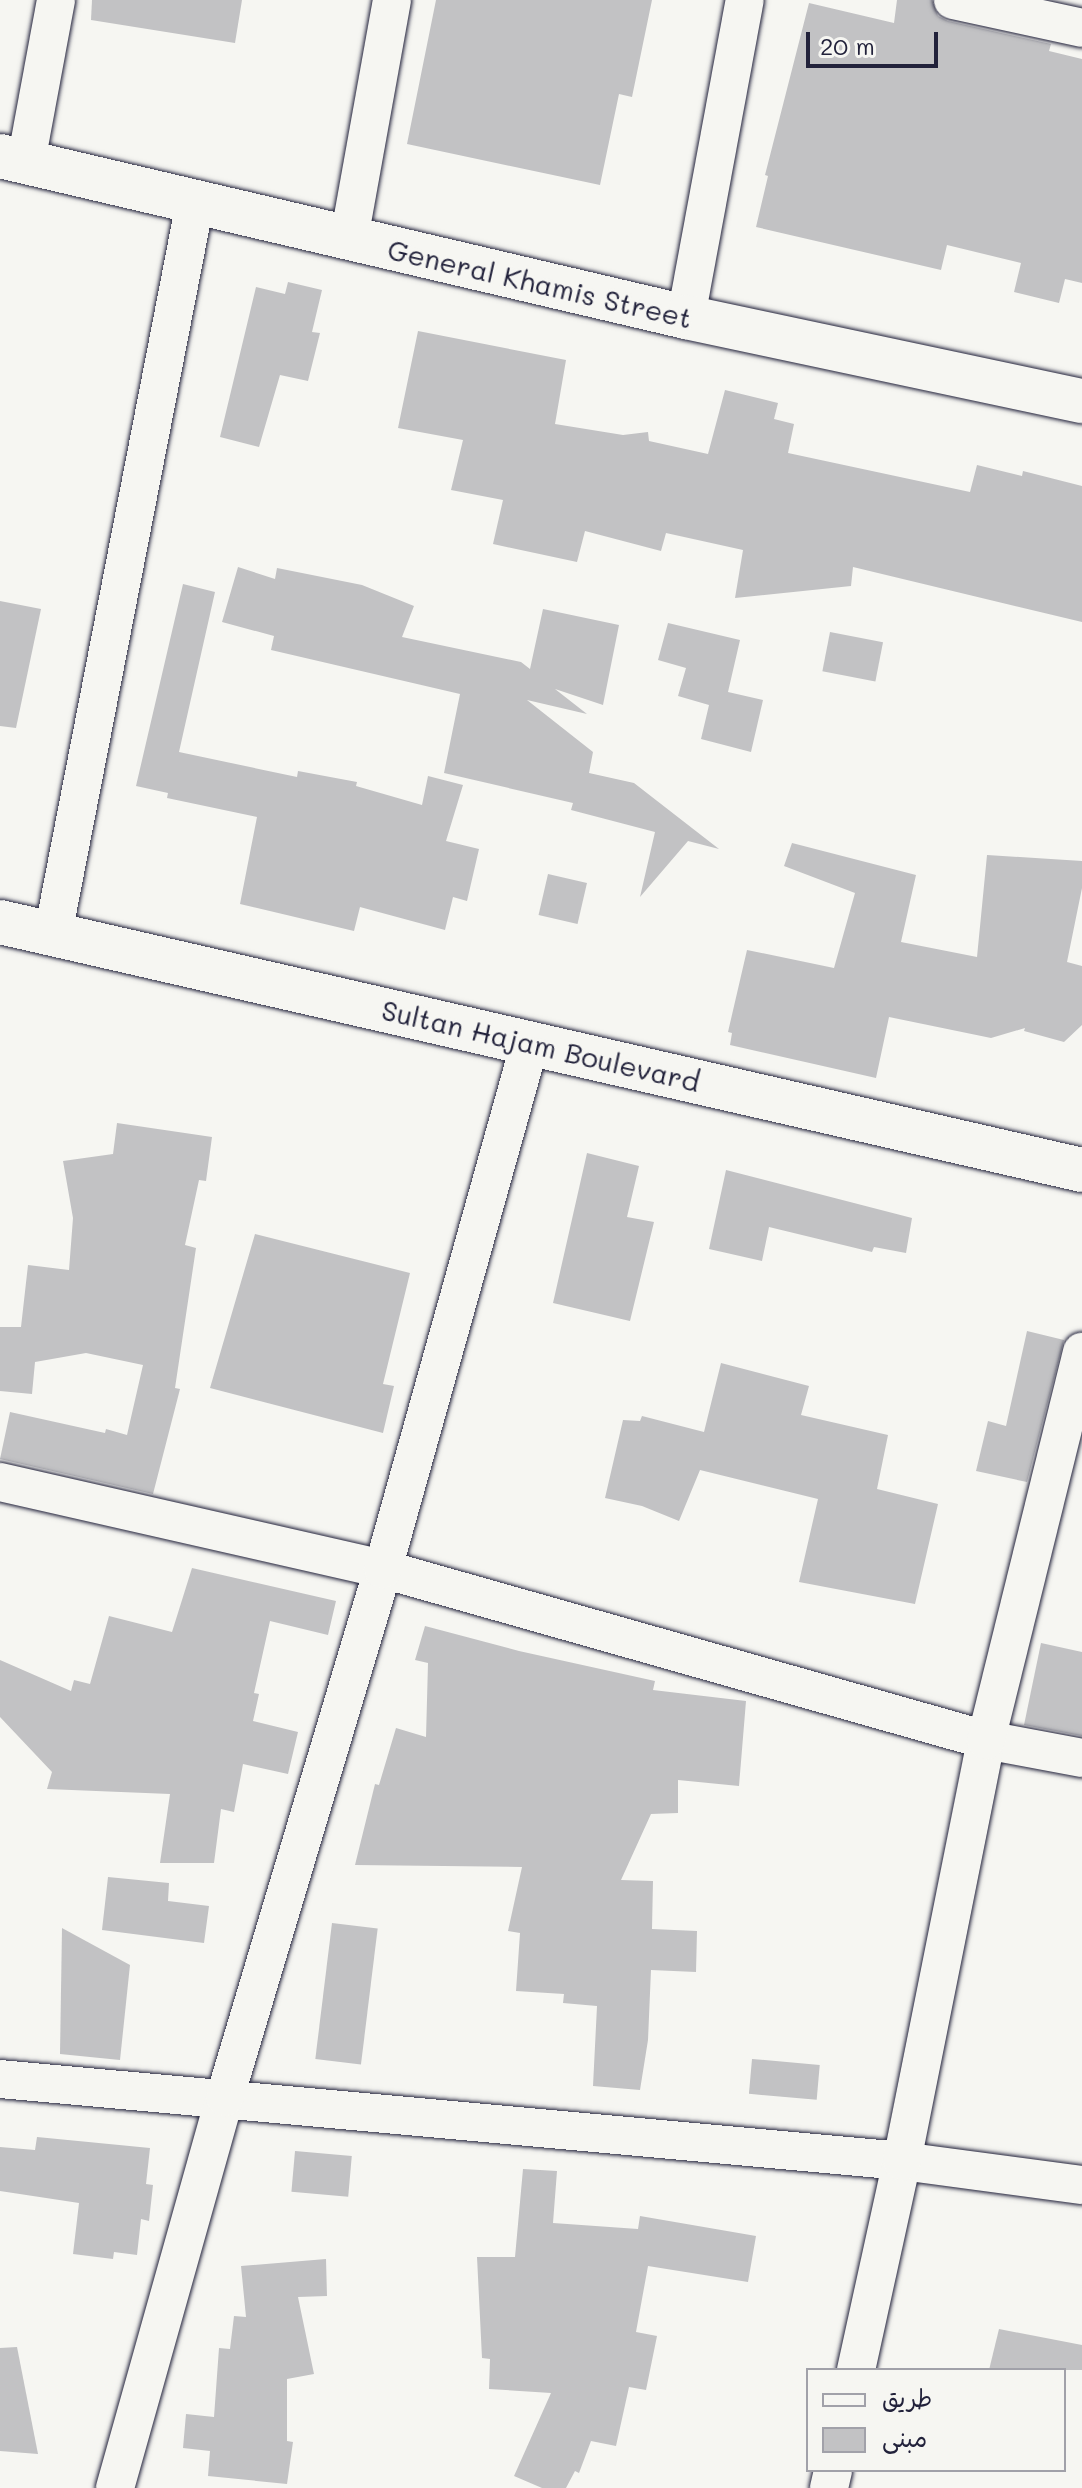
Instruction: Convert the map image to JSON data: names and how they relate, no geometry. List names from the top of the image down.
{
  "streets": {
    "main road": ["General Khamis Street", "Sultan Hajam Boulevard"]
  },
  "legend": ["طريق", "مبنى"],
  "scale_bar": "20 m"
}
